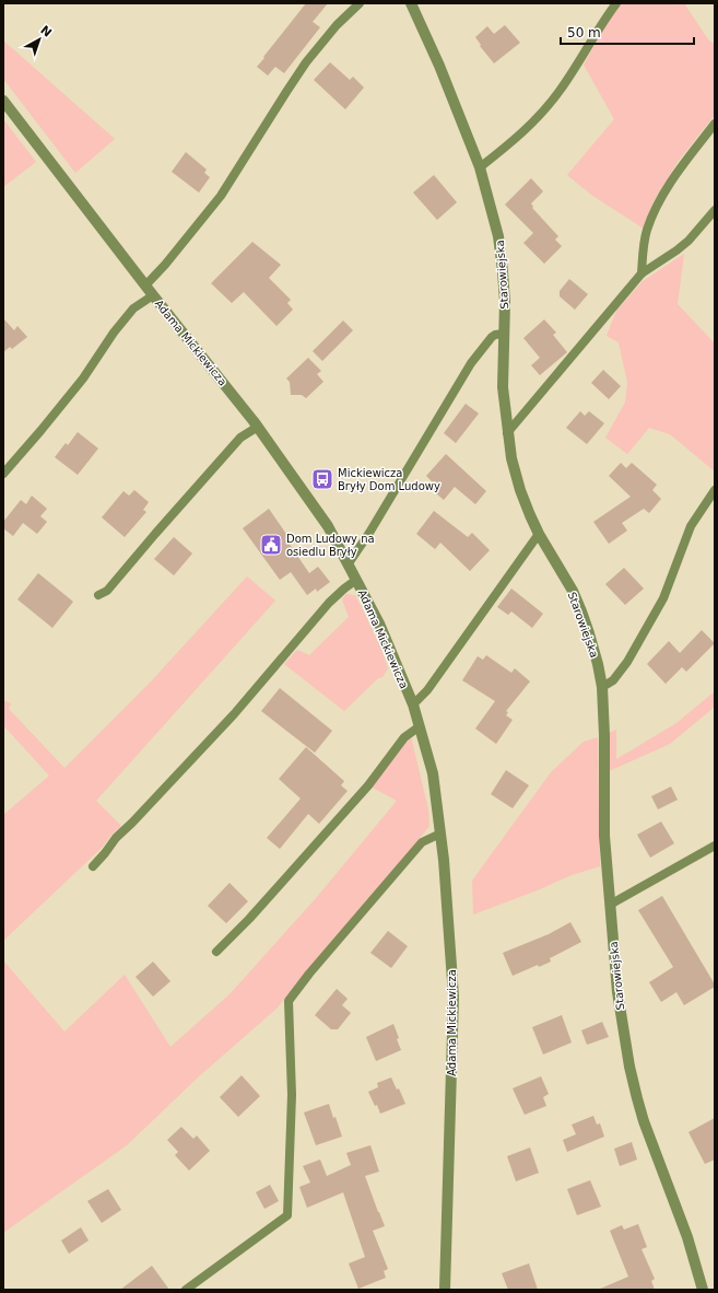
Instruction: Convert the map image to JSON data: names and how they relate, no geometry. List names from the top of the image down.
{
  "streets": {
    "street": ["Starowiejska", "Adama Mickiewicza"]
  },
  "places": {
    "bus stop": ["Mickiewicza Bryły Dom Ludowy"],
    "public building": ["Dom Ludowy na osiedlu Bryły"]
  },
  "scale_bar": "50 m",
  "north": "top right"
}
